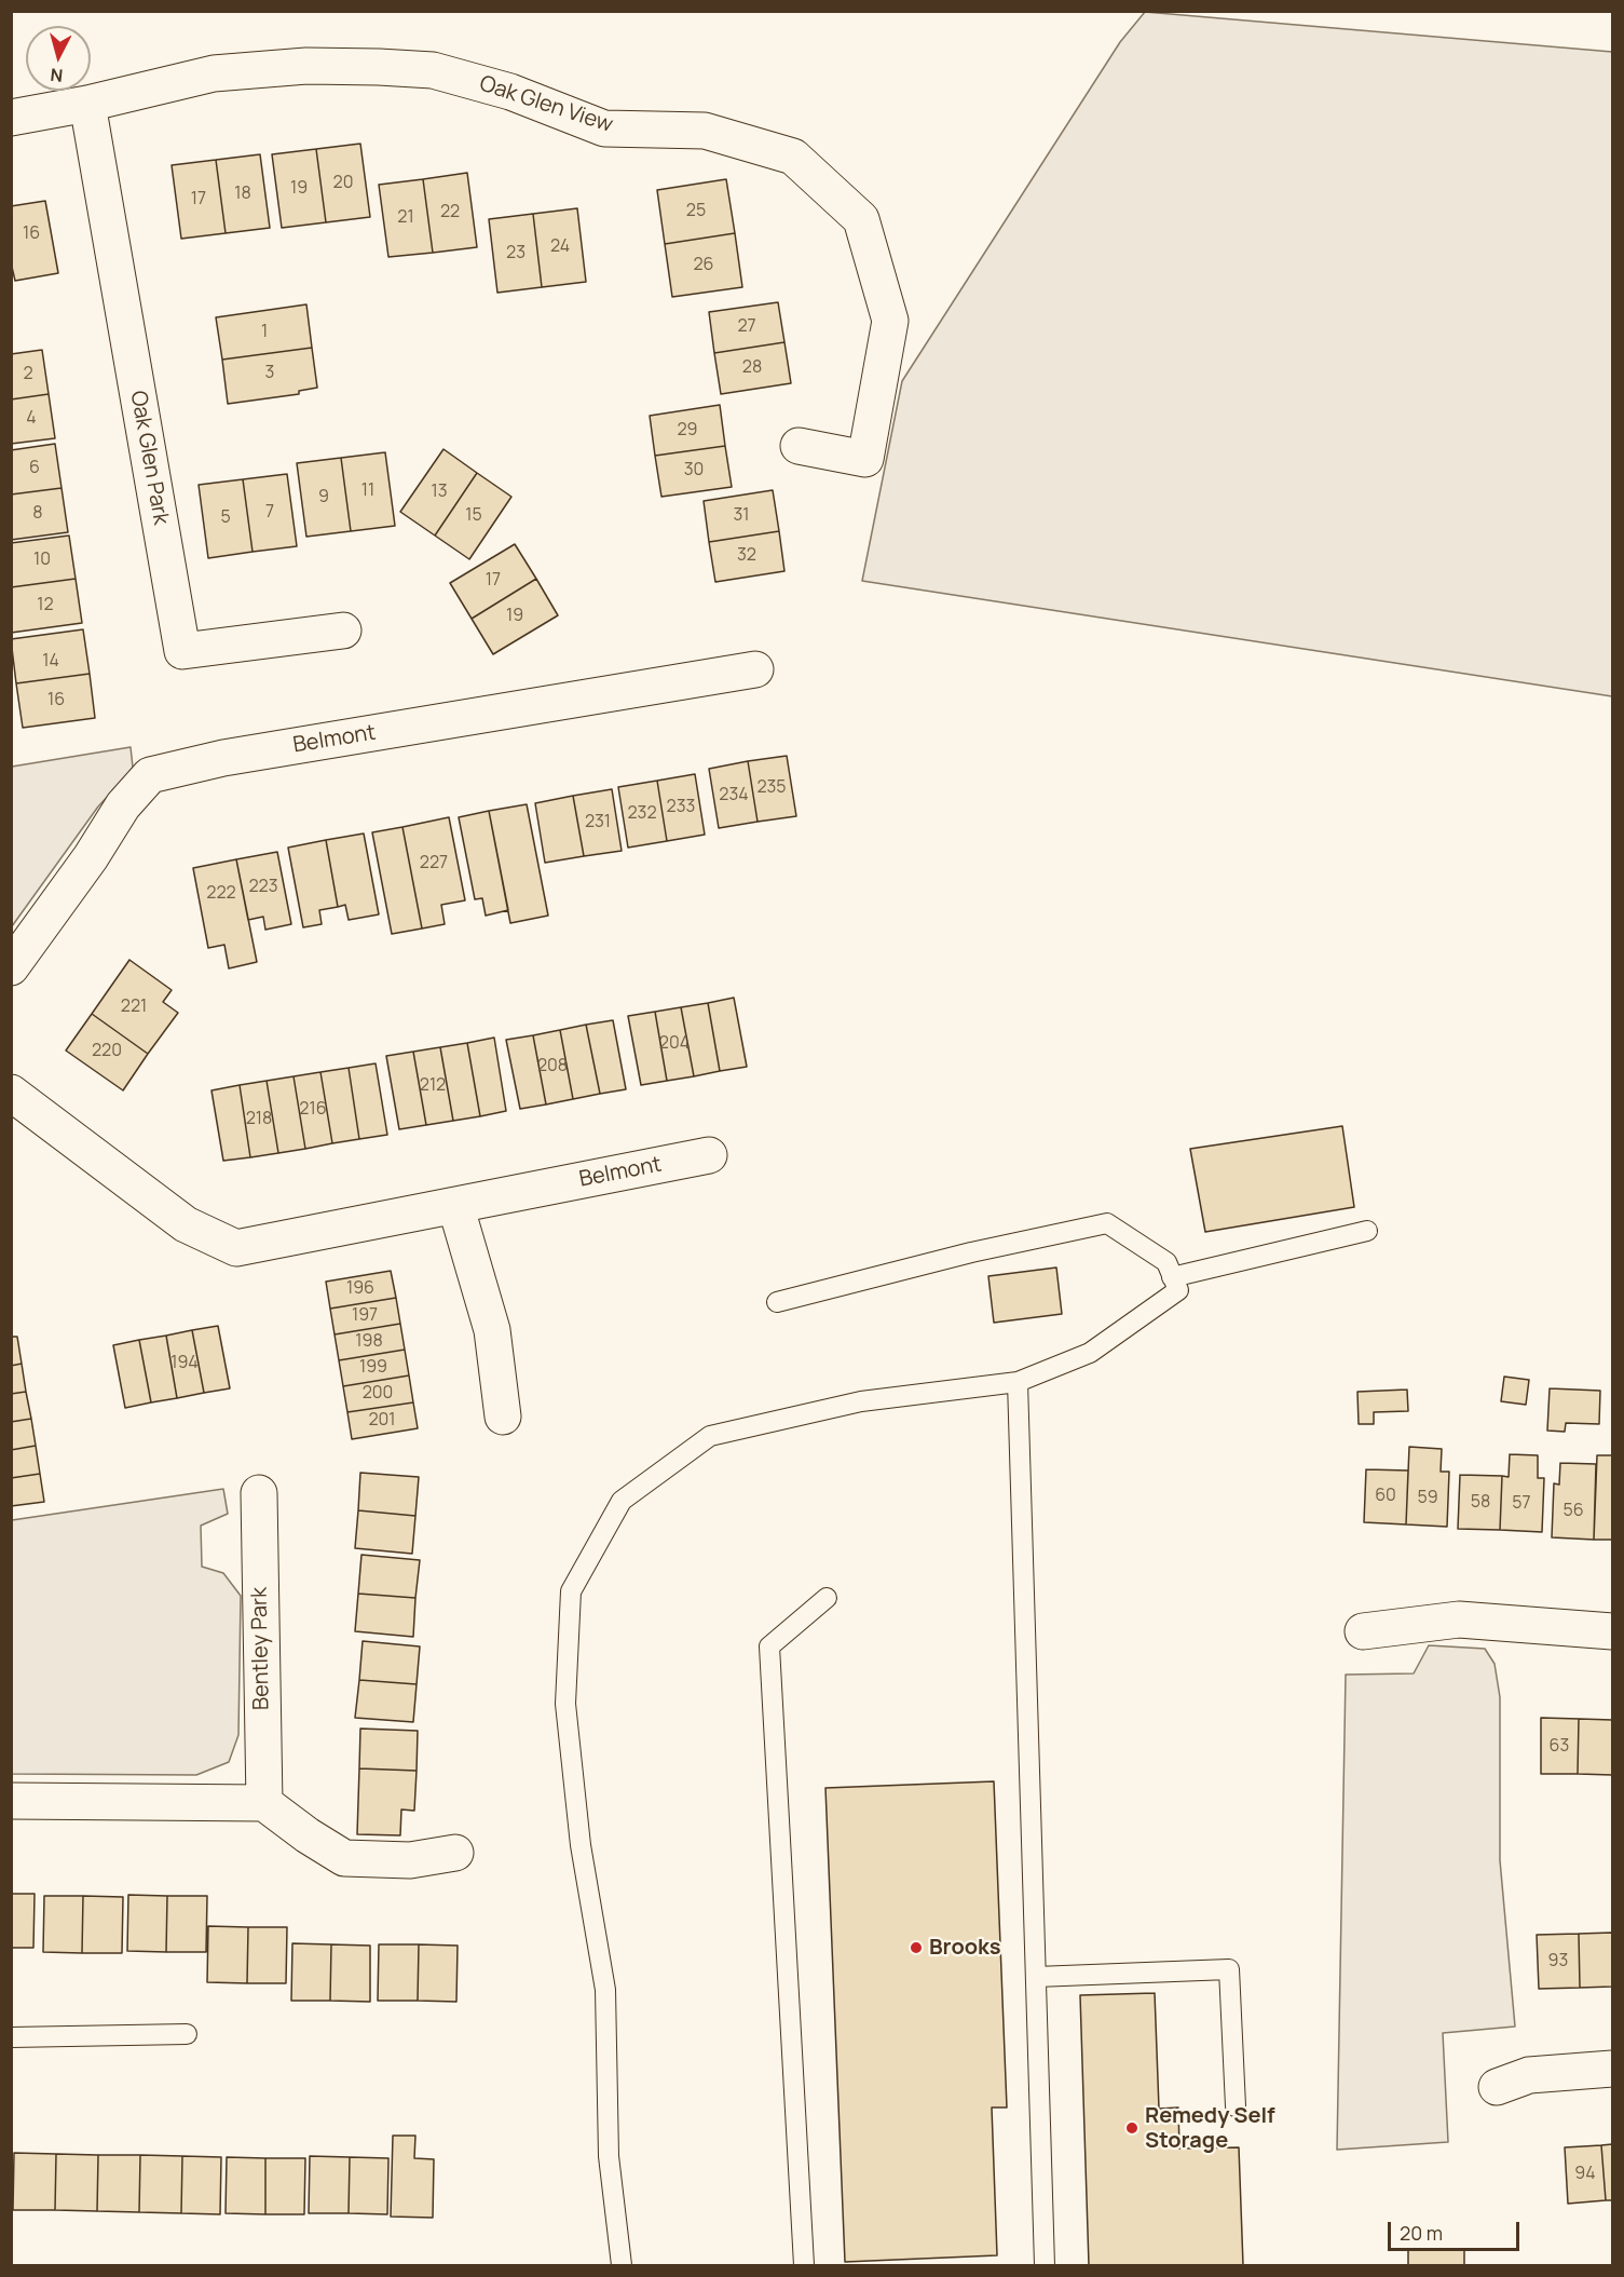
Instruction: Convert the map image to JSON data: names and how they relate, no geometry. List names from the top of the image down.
{
  "streets": {
    "street": [
      "Oak Glen View",
      "Oak Glen Park",
      "Belmont",
      "Bentley Park"
    ]
  },
  "crossings": [
    ["Oak Glen View", "Oak Glen Park"]
  ],
  "places": ["Brooks", "Remedy Self Storage"],
  "house_numbers": [
    "20",
    "19",
    "18",
    "17",
    "25",
    "22",
    "21",
    "16",
    "24",
    "23",
    "26",
    "27",
    "1",
    "28",
    "3",
    "2",
    "4",
    "29",
    "6",
    "30",
    "11",
    "13",
    "9",
    "7",
    "8",
    "15",
    "31",
    "5",
    "32",
    "10",
    "17",
    "12",
    "19",
    "14",
    "16",
    "235",
    "234",
    "233",
    "232",
    "231",
    "227",
    "223",
    "222",
    "221",
    "204",
    "220",
    "208",
    "212",
    "216",
    "218",
    "196",
    "197",
    "198",
    "194",
    "199",
    "200",
    "201",
    "60",
    "59",
    "58",
    "57",
    "56",
    "63",
    "93",
    "94"
  ],
  "scale_bar": "20 m",
  "north": "bottom"
}
